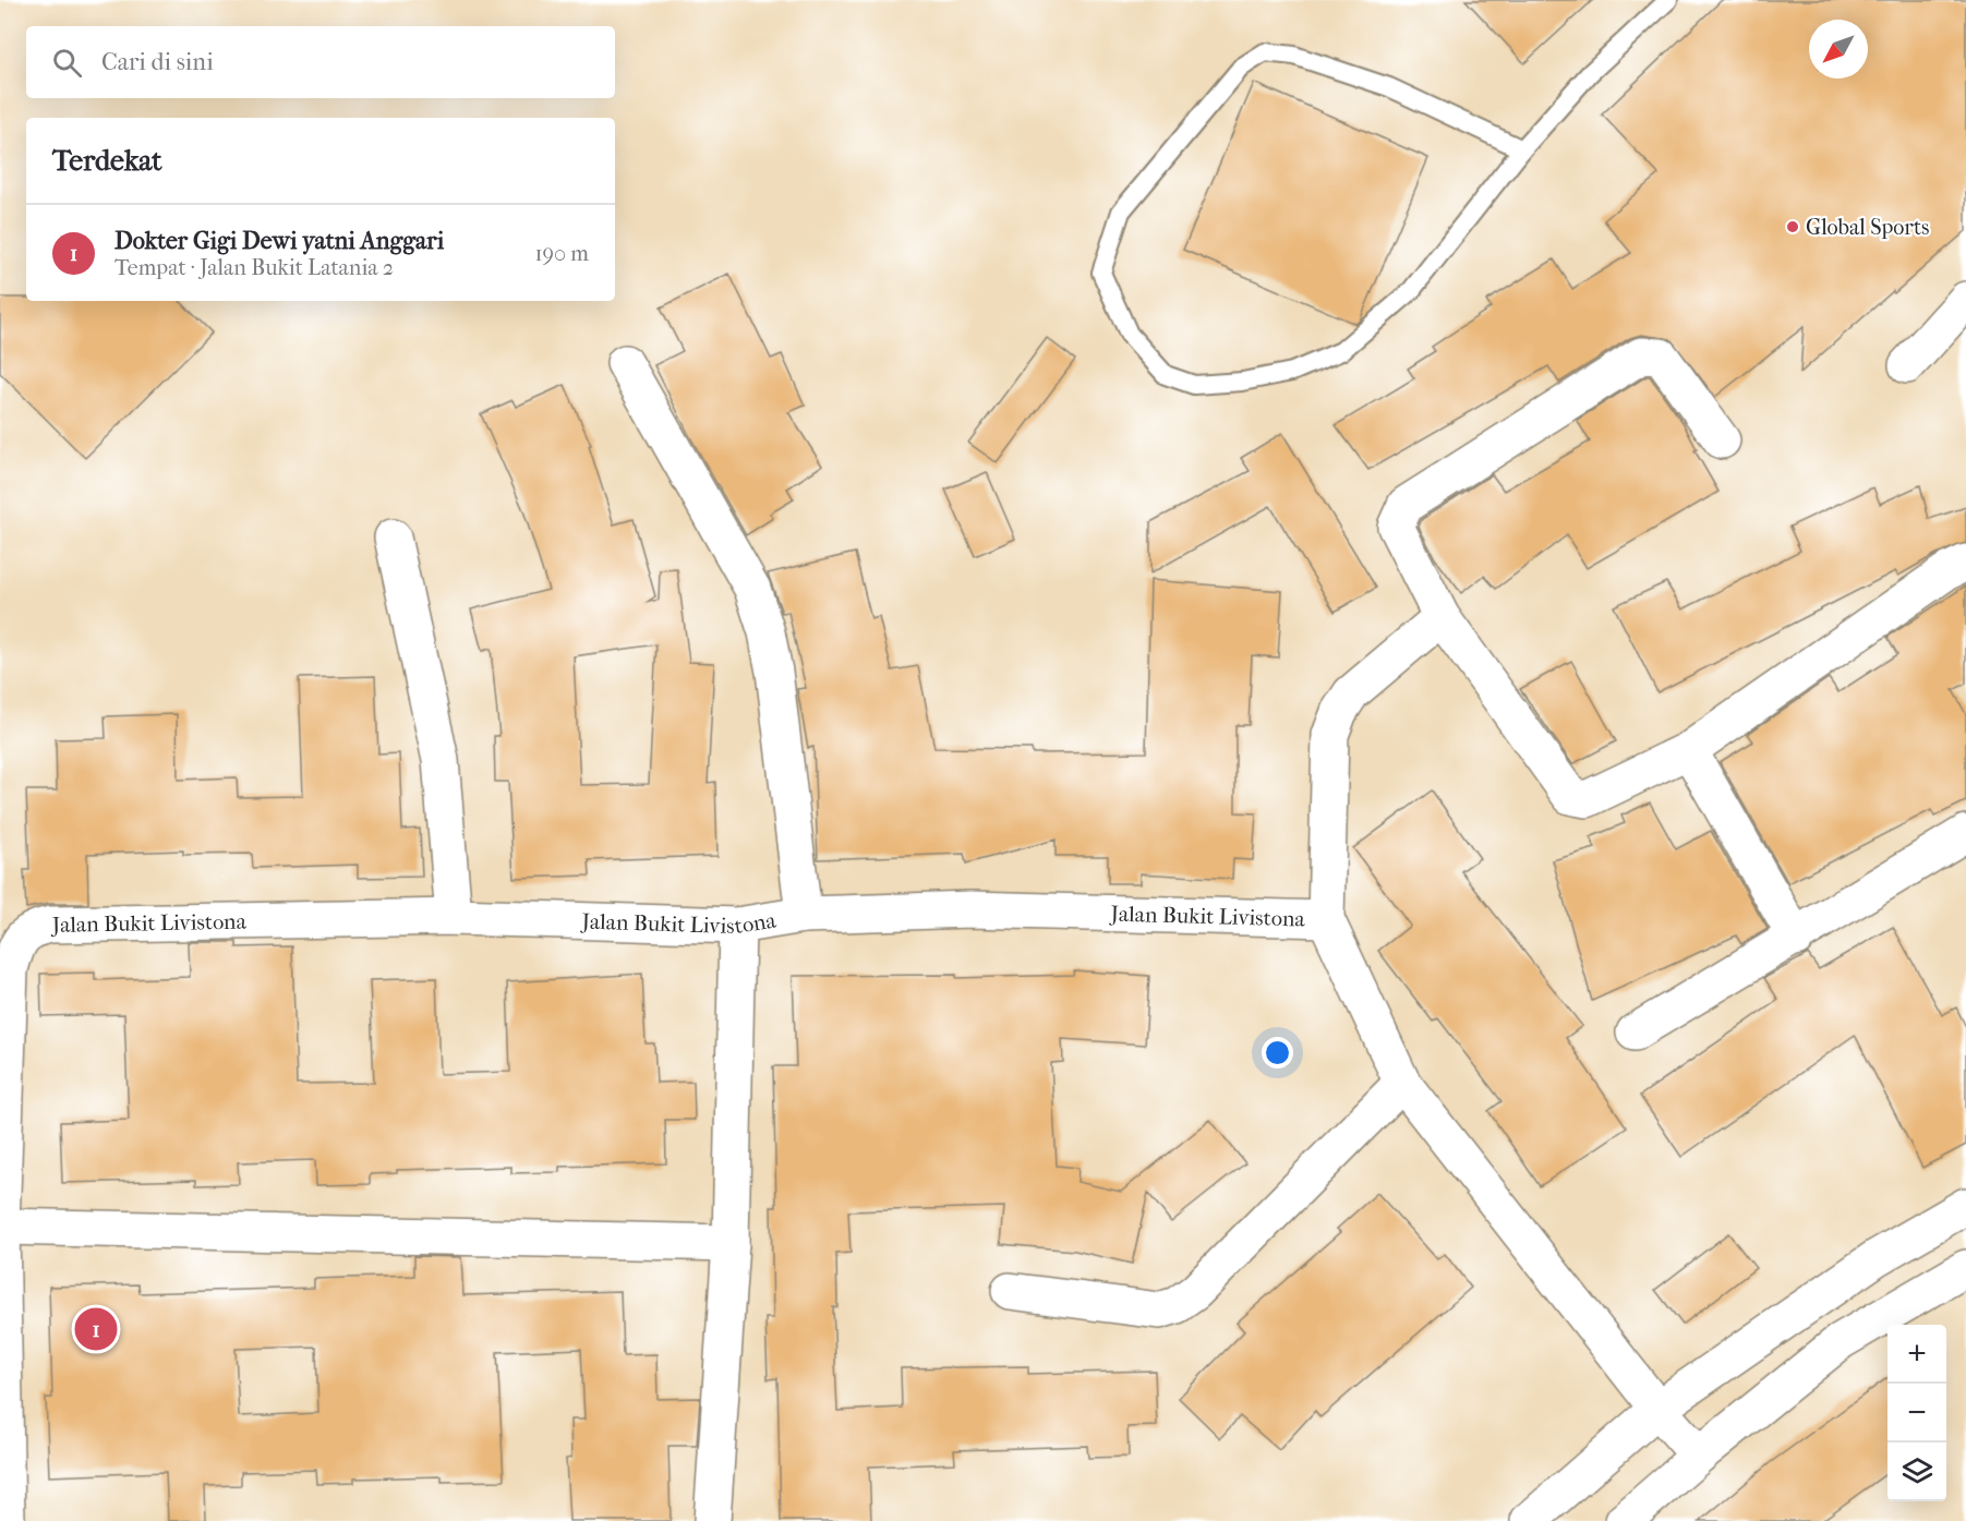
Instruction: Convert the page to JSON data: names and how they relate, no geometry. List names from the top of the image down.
{
  "streets": {
    "street": ["Jalan Bukit Livistona"]
  },
  "places": ["Global Sports"],
  "north": "bottom left",
  "page": {
    "search": "Cari di sini",
    "heading": "Terdekat",
    "list": [
      {
        "mark": "1",
        "name": "Dokter Gigi Dewi yatni Anggari",
        "note": "Tempat · Jalan Bukit Latania 2",
        "value": "190 m"
      }
    ],
    "pins": "1",
    "map_buttons": ["+", "−"]
  }
}
